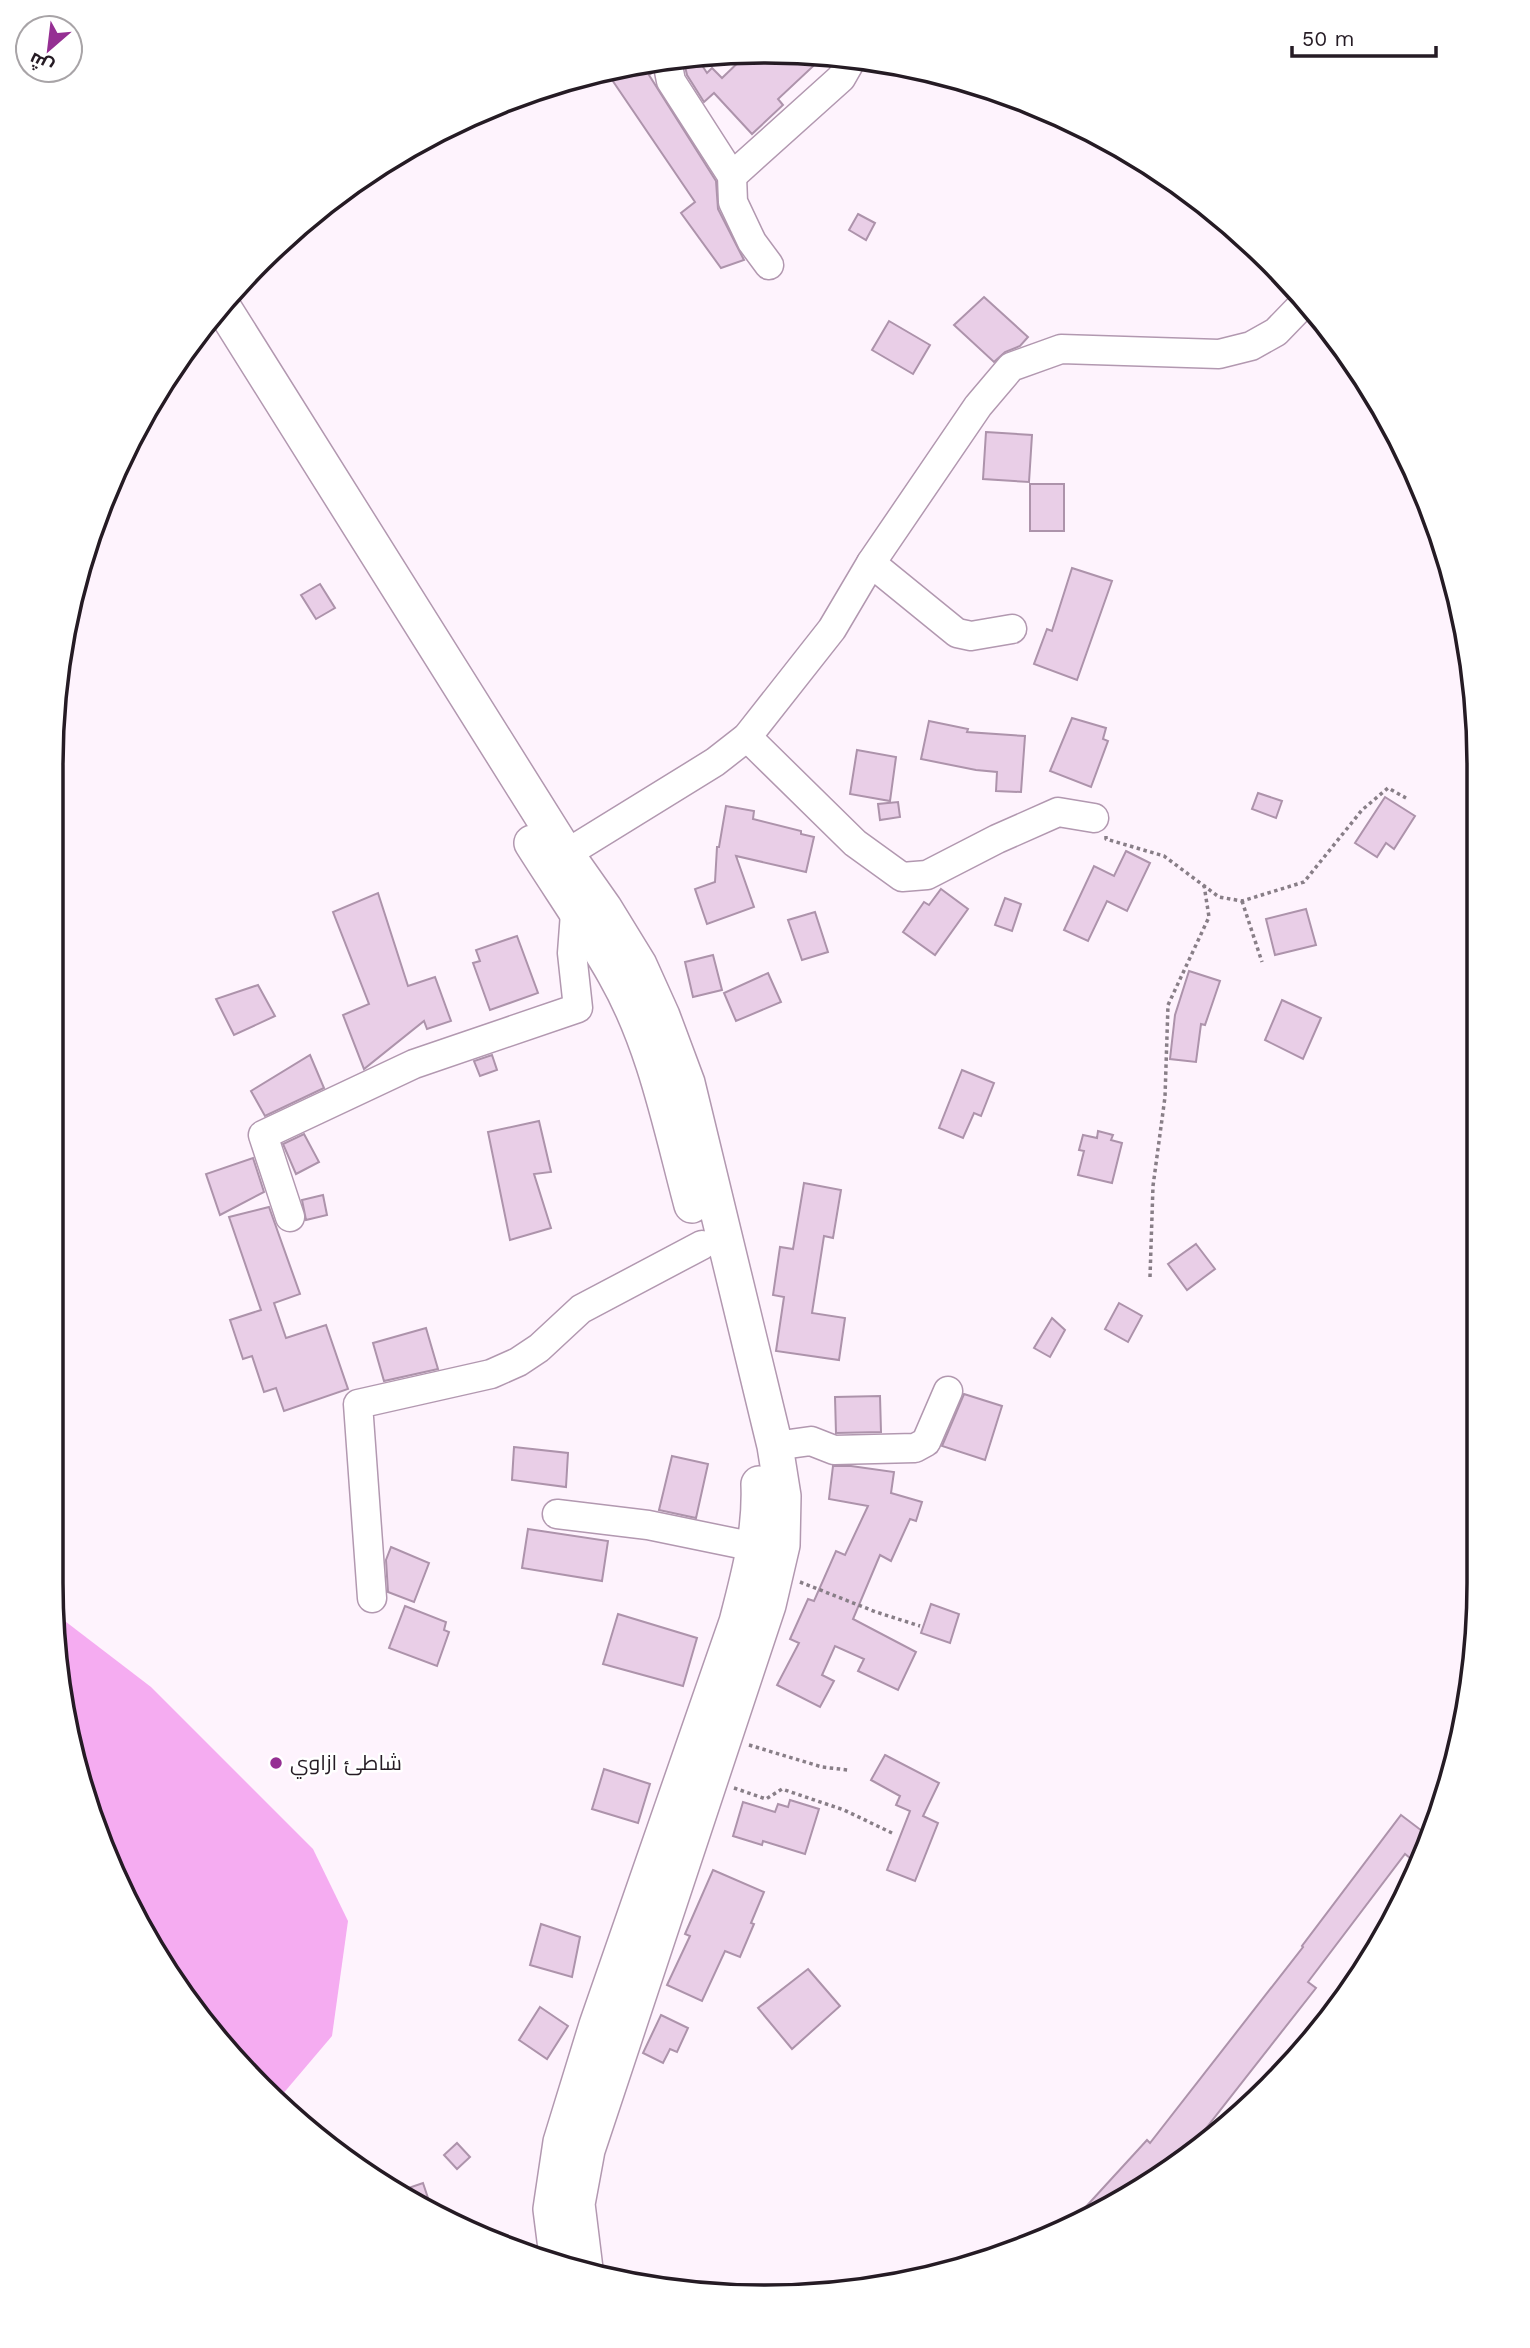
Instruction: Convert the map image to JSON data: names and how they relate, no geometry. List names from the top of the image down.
{
  "places": ["شاطئ ازاوي"],
  "scale_bar": "50 m",
  "north": "bottom left"
}
